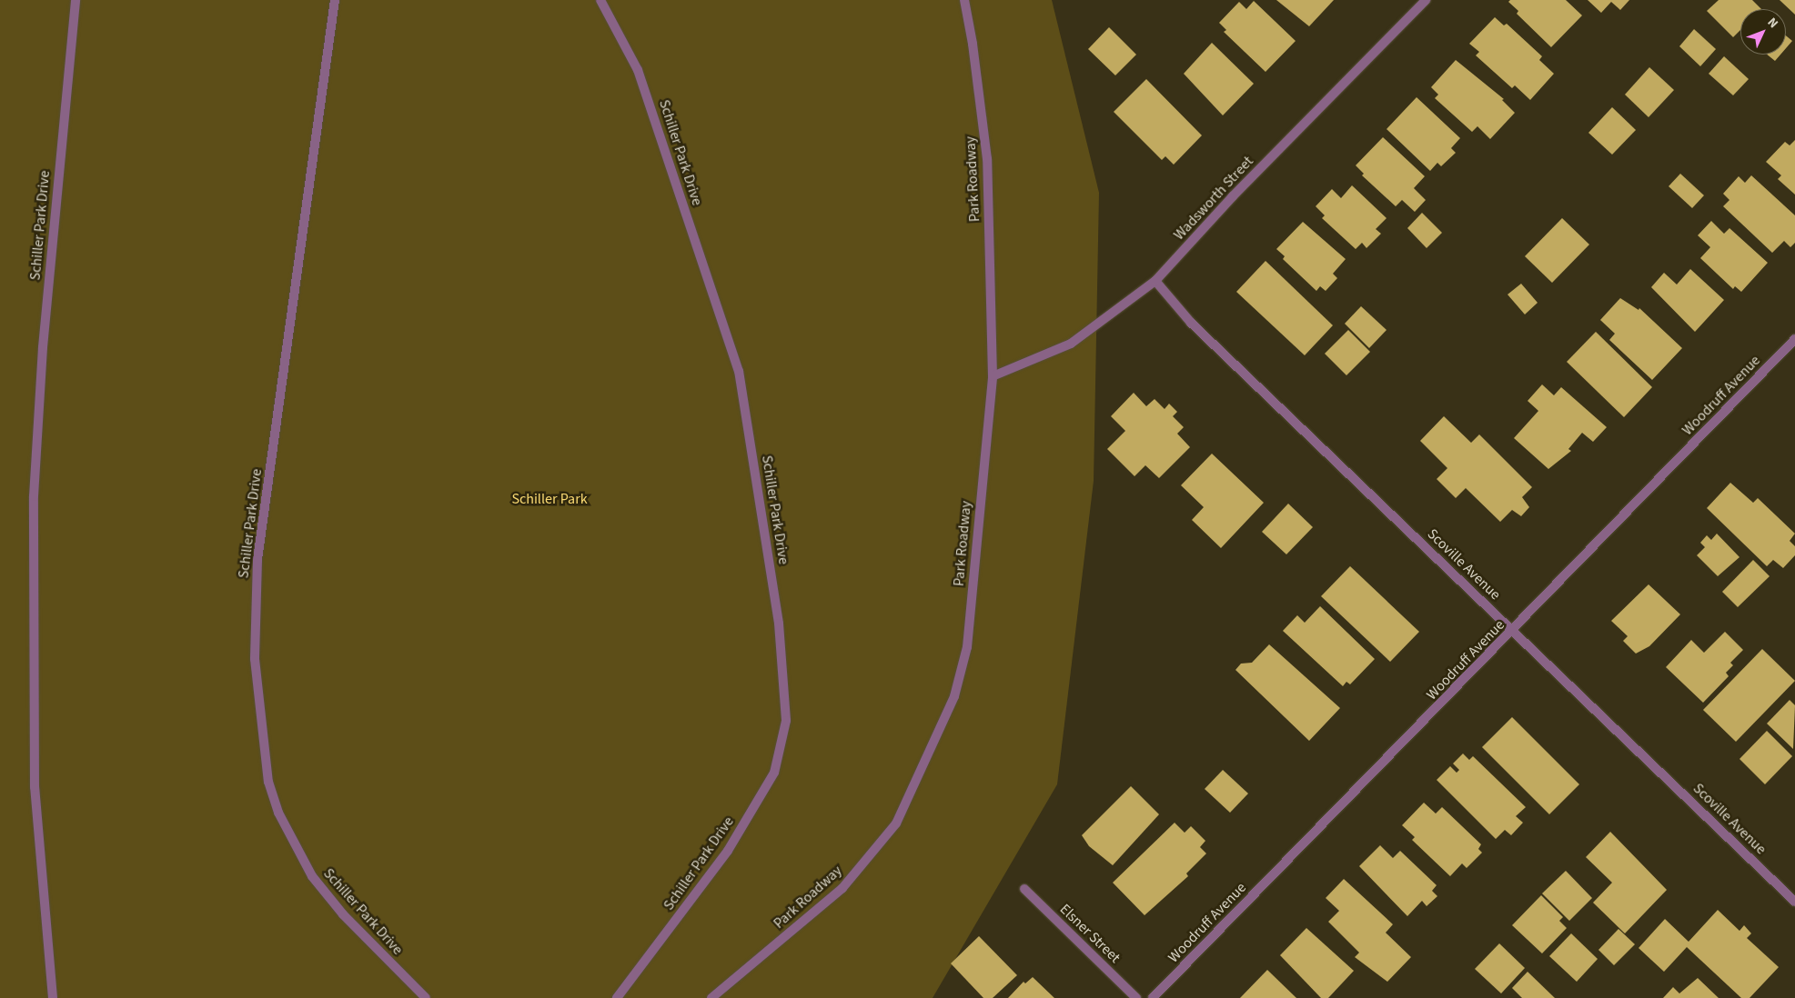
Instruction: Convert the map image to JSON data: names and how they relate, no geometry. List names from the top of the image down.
{
  "streets": {
    "street": [
      "Schiller Park Drive",
      "Park Roadway",
      "Wadsworth Street",
      "Woodruff Avenue",
      "Scoville Avenue",
      "Elsner Street"
    ]
  },
  "crossings": [
    ["Park Roadway", "Wadsworth Street"],
    ["Wadsworth Street", "Scoville Avenue"],
    ["Woodruff Avenue", "Scoville Avenue"]
  ],
  "parks": ["Schiller Park"],
  "north": "top right"
}
